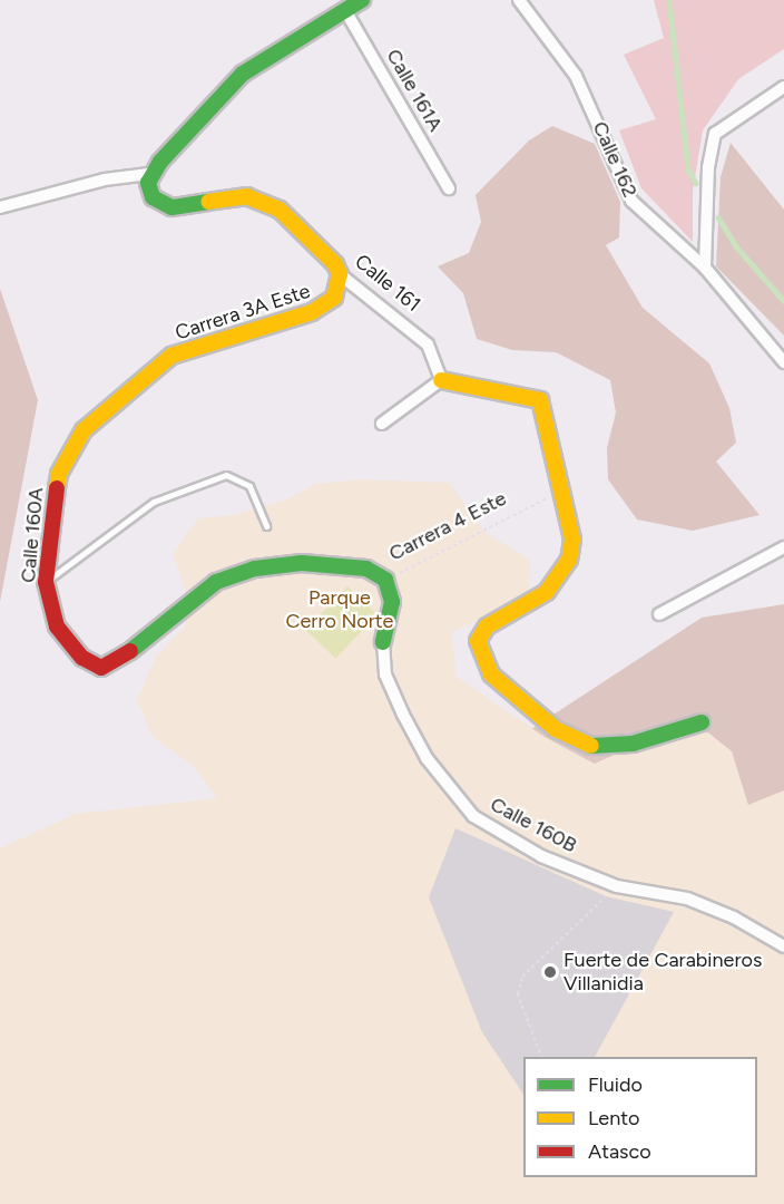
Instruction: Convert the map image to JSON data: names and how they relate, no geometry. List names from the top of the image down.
{
  "streets": {
    "street": [
      "Calle 161A",
      "Calle 162",
      "Calle 161",
      "Carrera 3A Este",
      "Carrera 4 Este",
      "Calle 160A",
      "Calle 160B"
    ]
  },
  "crossings": [
    ["Calle 161", "Carrera 3A Este"],
    ["Carrera 3A Este", "Calle 160A"],
    ["Carrera 4 Este", "Calle 160A"],
    ["Carrera 4 Este", "Calle 160B"]
  ],
  "parks": ["Parque Cerro Norte"],
  "places": ["Fuerte de Carabineros Villanidia"],
  "legend": ["Fluido", "Lento", "Atasco"]
}
